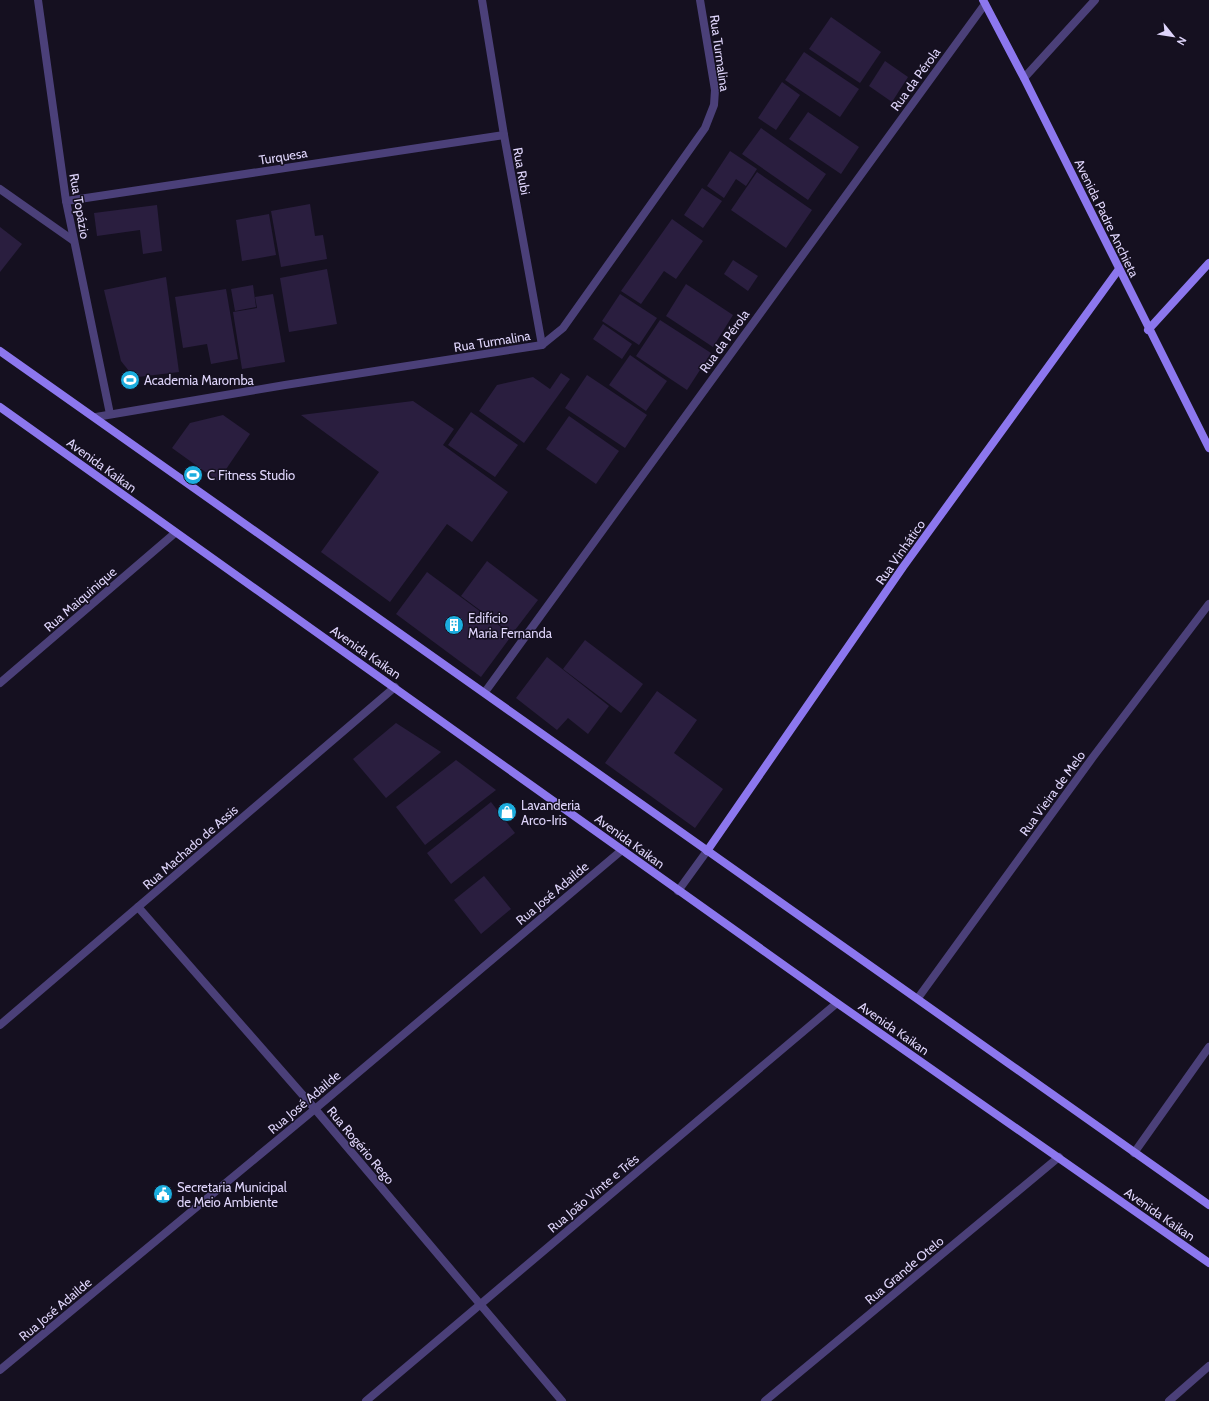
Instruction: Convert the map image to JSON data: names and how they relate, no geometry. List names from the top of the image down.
{
  "streets": {
    "street": [
      "Rua Turmalina",
      "Rua da Pérola",
      "Turquesa",
      "Rua Rubi",
      "Rua Topázio",
      "Avenida Padre Anchieta",
      "Avenida Kaikan",
      "Rua Vinhático",
      "Rua Maiquinique",
      "Rua Vieira de Melo",
      "Rua Machado de Assis",
      "Rua José Adailde",
      "Rua Rogério Rego",
      "Rua João Vinte e Três",
      "Rua Grande Otelo"
    ]
  },
  "crossings": [
    ["Rua Turmalina", "Rua Rubi"],
    ["Rua Turmalina", "Rua Topázio"],
    ["Rua da Pérola", "Avenida Padre Anchieta"],
    ["Turquesa", "Rua Rubi"],
    ["Turquesa", "Rua Topázio"],
    ["Avenida Padre Anchieta", "Rua Vinhático"],
    ["Avenida Kaikan", "Rua Maiquinique"],
    ["Avenida Kaikan", "Rua Machado de Assis"],
    ["Avenida Kaikan", "Rua José Adailde"],
    ["Avenida Kaikan", "Rua João Vinte e Três"],
    ["Avenida Kaikan", "Rua Grande Otelo"],
    ["Rua Machado de Assis", "Rua Rogério Rego"],
    ["Rua José Adailde", "Rua Rogério Rego"],
    ["Rua Rogério Rego", "Rua João Vinte e Três"]
  ],
  "places": {
    "sports": ["Academia Maromba", "C Fitness Studio"],
    "building": ["Edifício Maria Fernanda"],
    "shop": ["Lavanderia Arco-Iris"],
    "public building": ["Secretaria Municipal de Meio Ambiente"]
  },
  "north": "bottom right"
}
